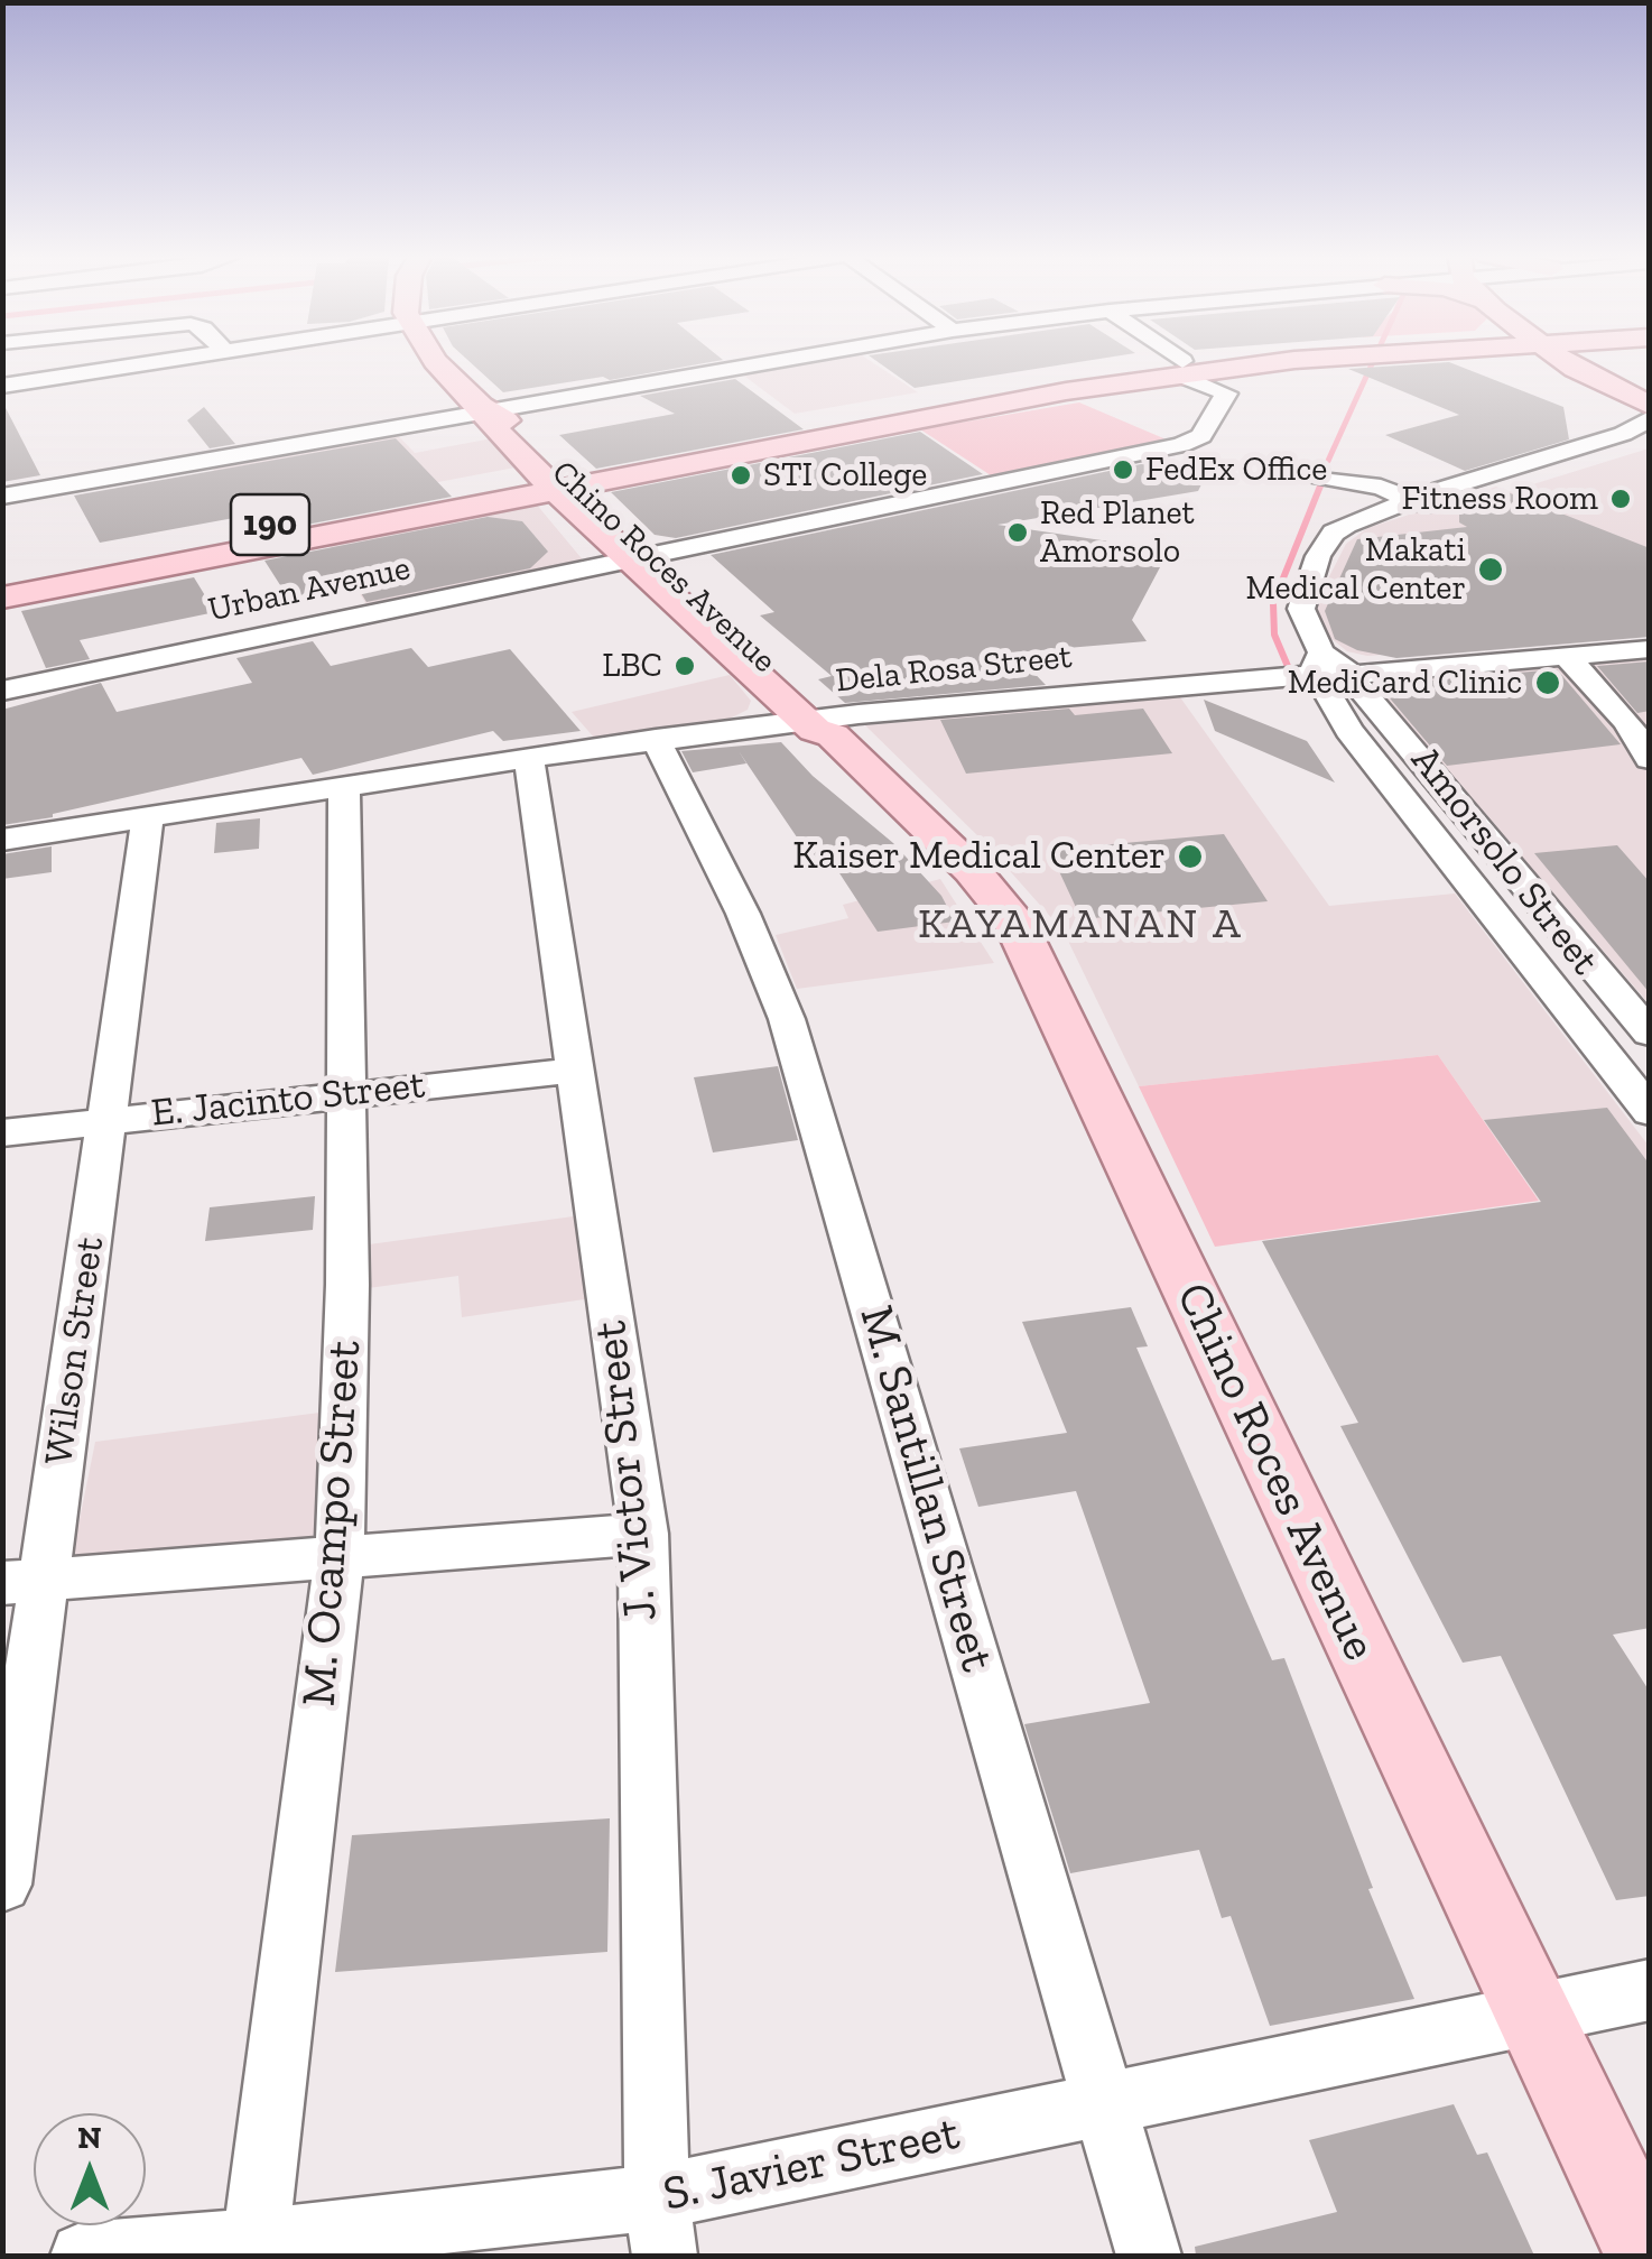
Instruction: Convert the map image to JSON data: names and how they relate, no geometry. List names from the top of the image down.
{
  "streets": {
    "main road": ["190", "Chino Roces Avenue"],
    "street": [
      "Urban Avenue",
      "Dela Rosa Street",
      "Amorsolo Street",
      "E. Jacinto Street",
      "Wilson Street",
      "J. Victor Street",
      "M. Santillan Street",
      "M. Ocampo Street",
      "S. Javier Street"
    ]
  },
  "crossings": [
    ["190", "Chino Roces Avenue"],
    ["190", "Urban Avenue"],
    ["Chino Roces Avenue", "Urban Avenue"],
    ["Chino Roces Avenue", "Dela Rosa Street"],
    ["Chino Roces Avenue", "S. Javier Street"],
    ["Dela Rosa Street", "Amorsolo Street"],
    ["Dela Rosa Street", "Wilson Street"],
    ["Dela Rosa Street", "J. Victor Street"],
    ["Dela Rosa Street", "M. Santillan Street"],
    ["Dela Rosa Street", "M. Ocampo Street"],
    ["E. Jacinto Street", "Wilson Street"],
    ["E. Jacinto Street", "J. Victor Street"],
    ["E. Jacinto Street", "M. Ocampo Street"],
    ["J. Victor Street", "S. Javier Street"],
    ["M. Santillan Street", "S. Javier Street"],
    ["M. Ocampo Street", "S. Javier Street"]
  ],
  "districts": ["KAYAMANAN A"],
  "places": [
    "FedEx Office",
    "STI College",
    "Fitness Room",
    "Red Planet Amorsolo",
    "Makati Medical Center",
    "LBC",
    "MediCard Clinic",
    "Kaiser Medical Center"
  ],
  "north": "top"
}
